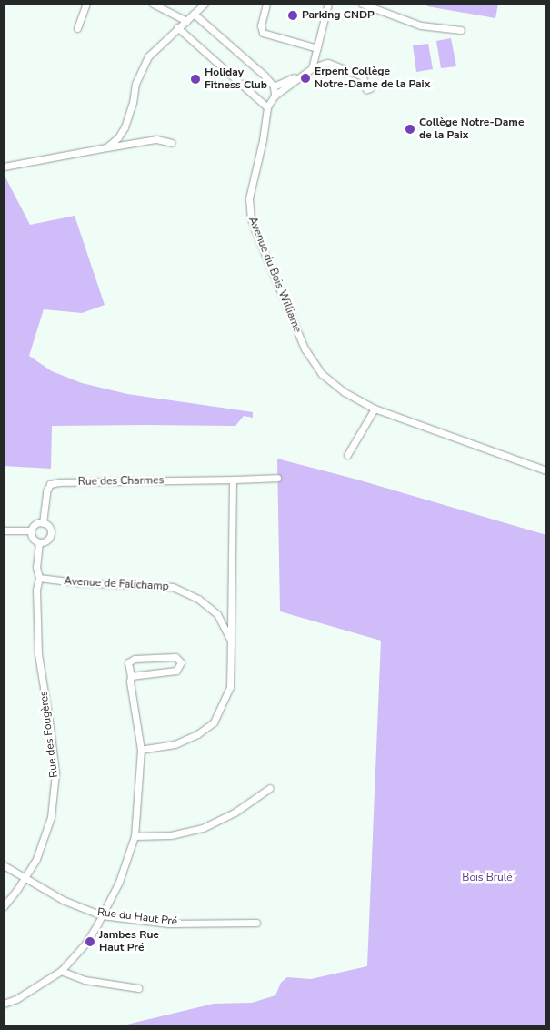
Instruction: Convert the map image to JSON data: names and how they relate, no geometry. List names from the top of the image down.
{
  "streets": {
    "street": [
      "Avenue du Bois Williame",
      "Rue des Charmes",
      "Avenue de Falichamp",
      "Rue des Fougères",
      "Rue du Haut Pré"
    ]
  },
  "crossings": [
    ["Avenue de Falichamp", "Rue des Fougères"],
    ["Rue des Fougères", "Rue du Haut Pré"]
  ],
  "parks": ["Bois Brulé"],
  "places": [
    "Parking CNDP",
    "Erpent Collège Notre-Dame de la Paix",
    "Holiday Fitness Club",
    "Collège Notre-Dame de la Paix",
    "Jambes Rue Haut Pré"
  ]
}
